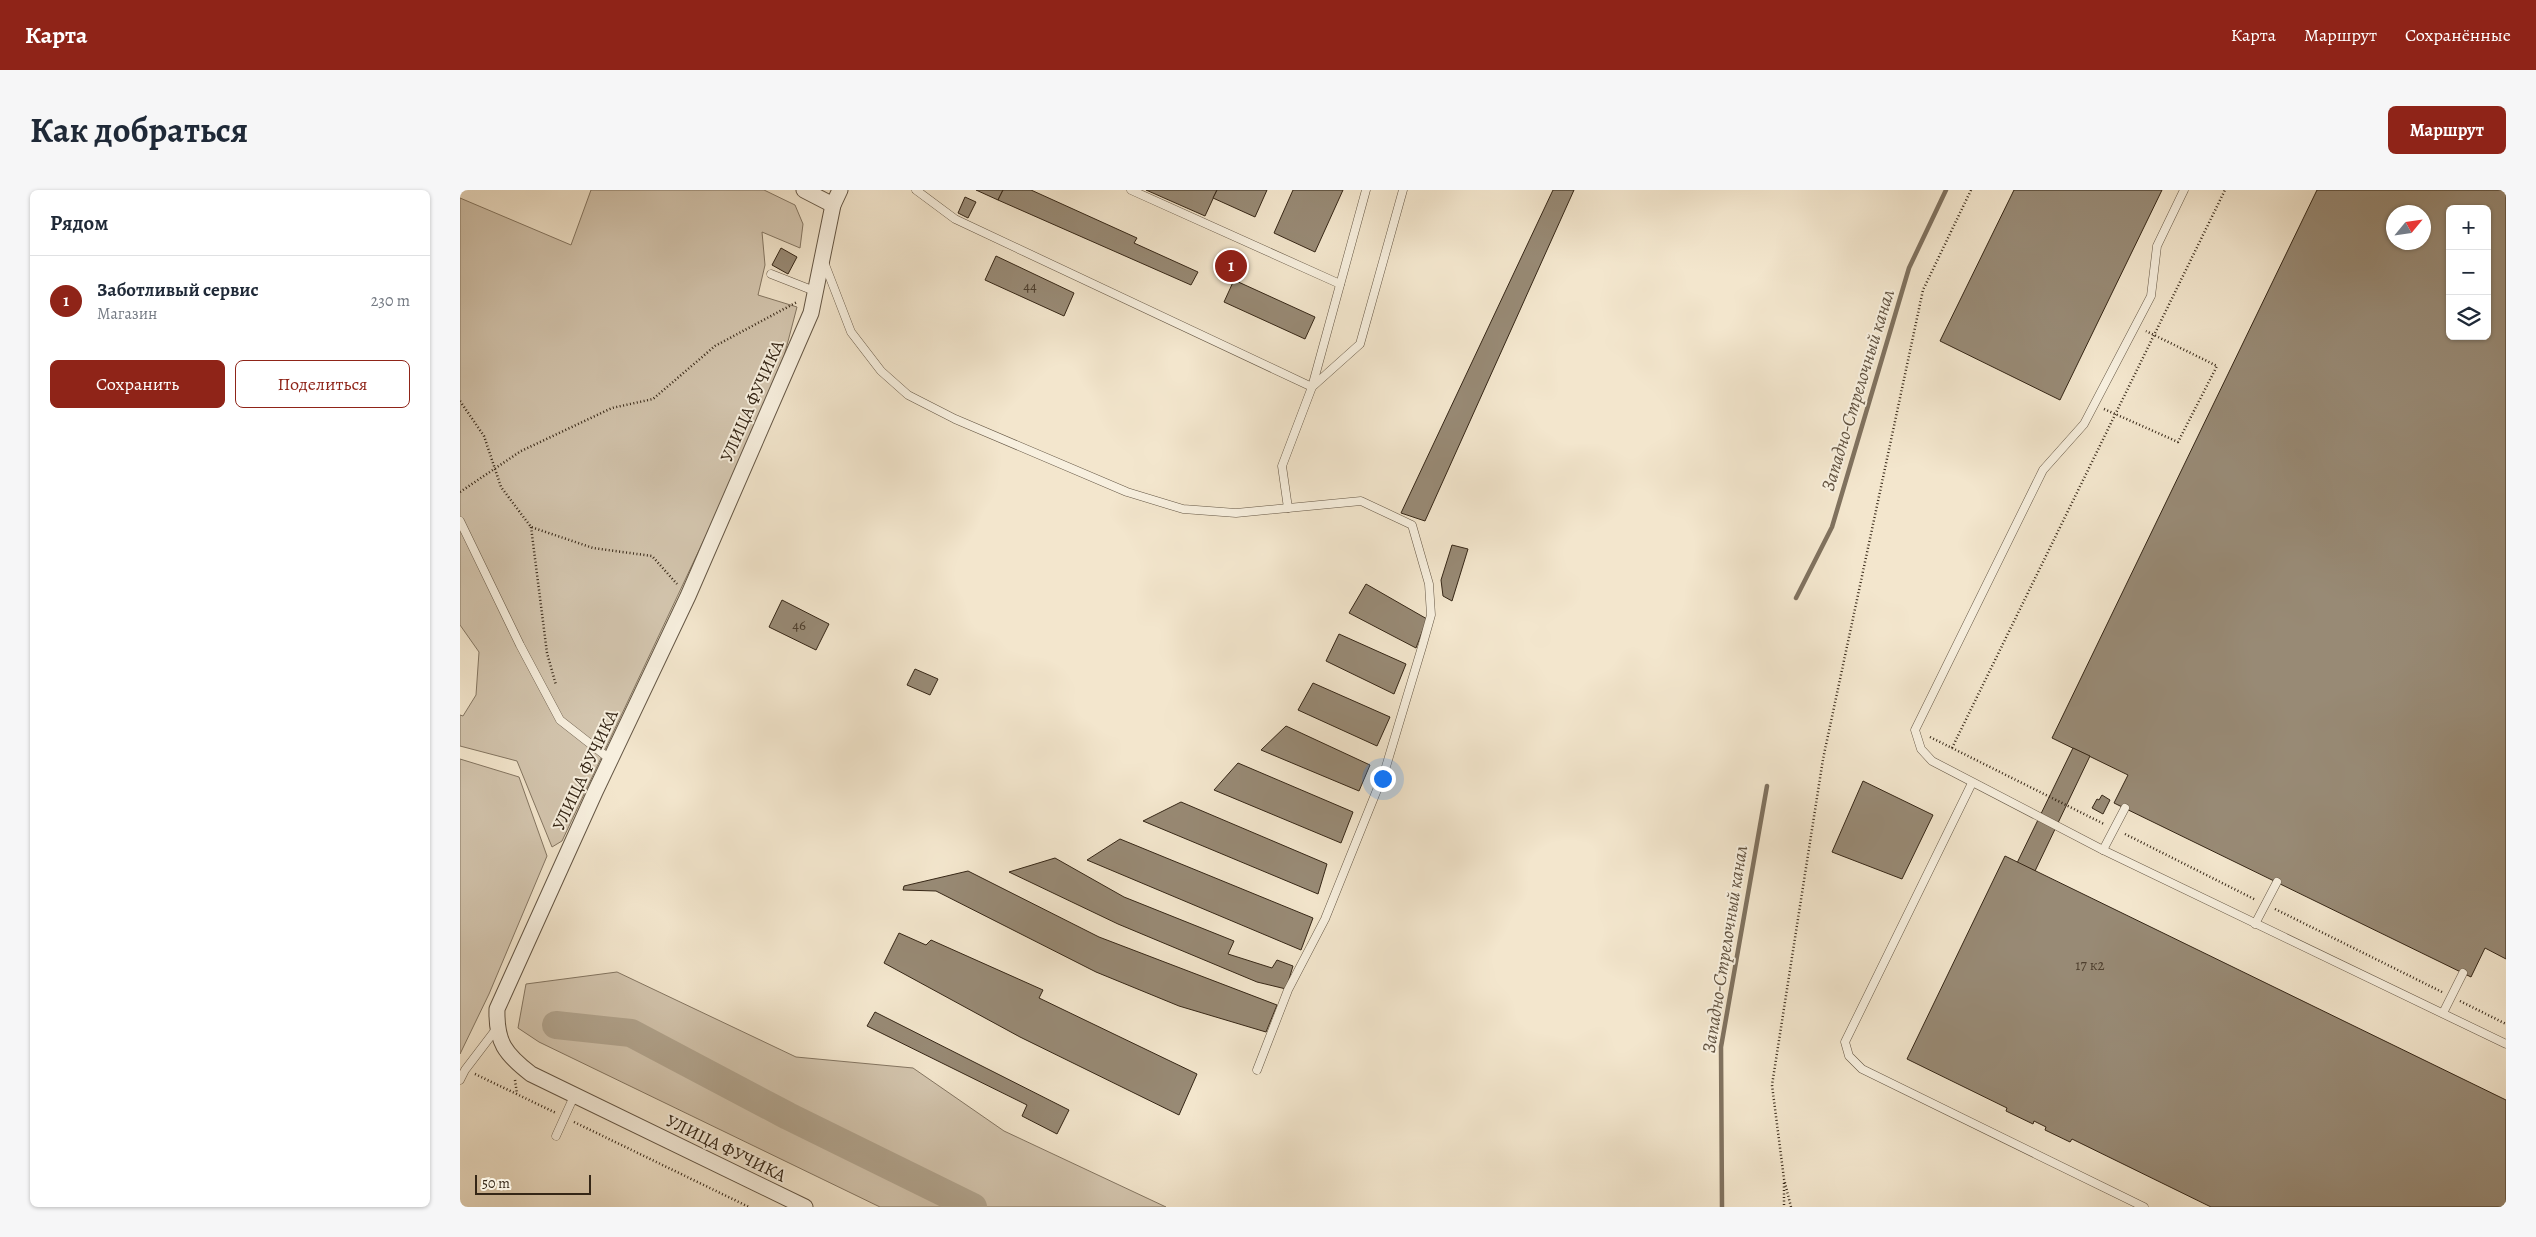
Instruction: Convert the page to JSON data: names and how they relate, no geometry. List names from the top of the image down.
{
  "streets": {
    "street": ["УЛИЦА ФУЧИКА"]
  },
  "water": ["Западно-Стрелочный канал"],
  "house_numbers": ["44", "46", "17 к2"],
  "scale_bar": "50 m",
  "north": "top right",
  "page": {
    "header": "Карта",
    "nav": ["Карта", "Маршрут", "Сохранённые"],
    "title": "Как добраться",
    "buttons": [
      "Маршрут",
      ["Сохранить", "Поделиться"]
    ],
    "heading": "Рядом",
    "map_buttons": ["+", "−"],
    "pins": "1",
    "list": [
      {
        "mark": "1",
        "name": "Заботливый сервис",
        "note": "Магазин",
        "value": "230 m"
      }
    ],
    "scale": "50 m"
  }
}
